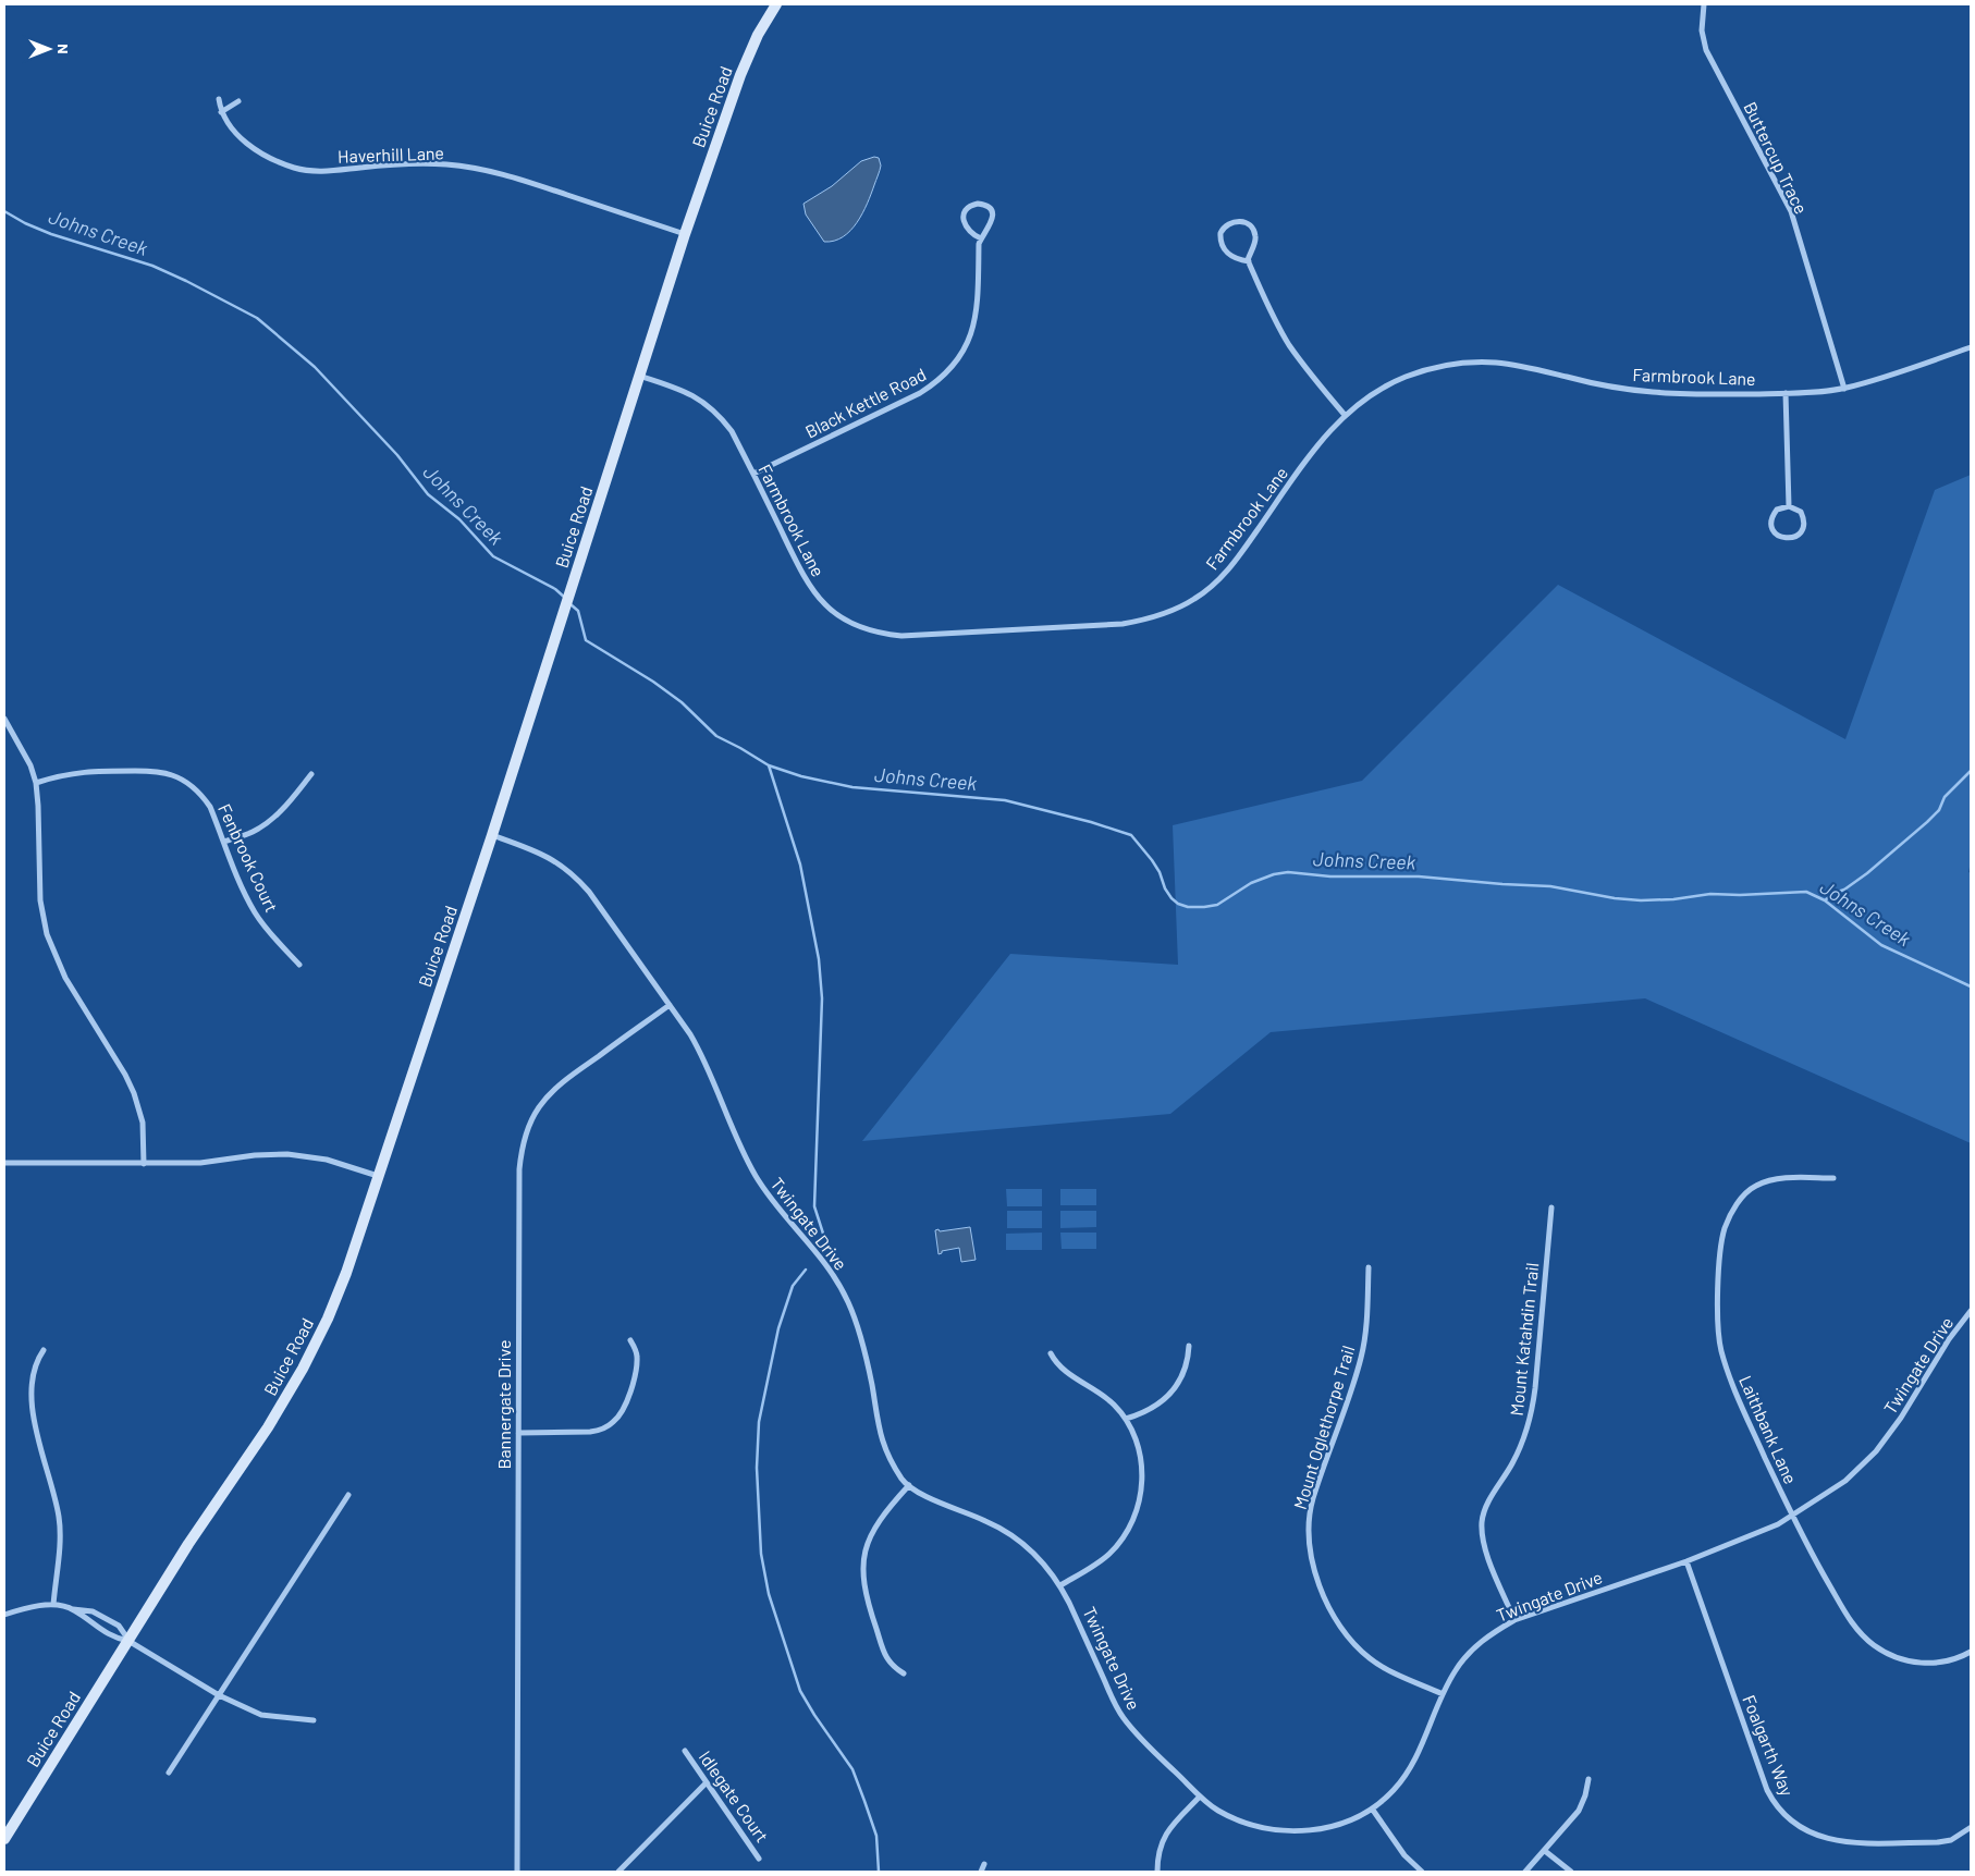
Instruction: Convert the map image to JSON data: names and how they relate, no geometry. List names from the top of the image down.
{
  "streets": {
    "street": [
      "Buice Road",
      "Haverhill Lane",
      "Buttercup Trace",
      "Farmbrook Lane",
      "Black Kettle Road",
      "Fenbrook Court",
      "Twingate Drive",
      "Mount Katahdin Trail",
      "Bannergate Drive",
      "Mount Oglethorpe Trail",
      "Laithbank Lane",
      "Foalgarth Way",
      "Idlegate Court"
    ]
  },
  "crossings": [
    ["Buice Road", "Haverhill Lane"],
    ["Buice Road", "Farmbrook Lane"],
    ["Buice Road", "Twingate Drive"],
    ["Buttercup Trace", "Farmbrook Lane"],
    ["Farmbrook Lane", "Black Kettle Road"],
    ["Twingate Drive", "Mount Katahdin Trail"],
    ["Twingate Drive", "Bannergate Drive"],
    ["Twingate Drive", "Mount Oglethorpe Trail"],
    ["Twingate Drive", "Laithbank Lane"],
    ["Twingate Drive", "Foalgarth Way"]
  ],
  "water": ["Johns Creek"],
  "north": "right"
}
